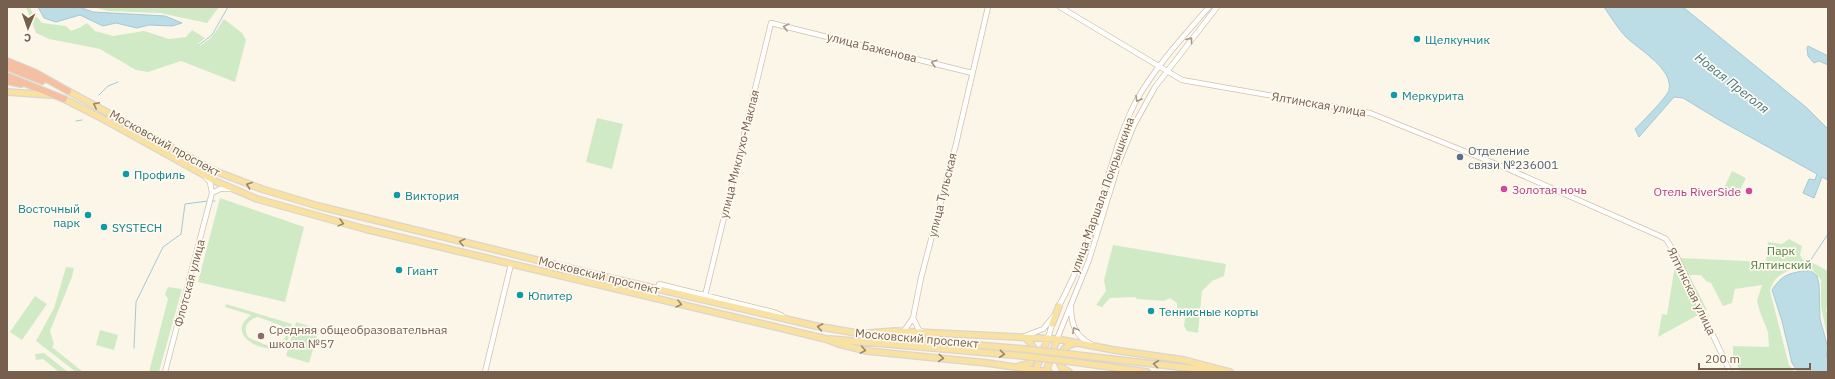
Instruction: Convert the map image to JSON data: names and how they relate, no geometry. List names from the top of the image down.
{
  "streets": {
    "highway": ["Московский проспект"],
    "main road": ["улица Маршала Покрышкина"],
    "street": [
      "улица Баженова",
      "Ялтинская улица",
      "улица Миклухо-Маклая",
      "улица Тульская",
      "Флотская улица"
    ]
  },
  "crossings": [
    ["улица Баженова", "улица Миклухо-Маклая"],
    ["улица Баженова", "улица Тульская"],
    ["Ялтинская улица", "улица Маршала Покрышкина"],
    ["Московский проспект", "улица Миклухо-Маклая"]
  ],
  "one_way": ["улица Баженова"],
  "water": ["Новая Преголя"],
  "parks": ["Парк Ялтинский"],
  "places": [
    "Щелкунчик",
    "Меркурита",
    "Отделение связи №236001",
    "Профиль",
    "Золотая ночь",
    "Отель RiverSide",
    "Виктория",
    "Восточный парк",
    "SYSTECH",
    "Гиант",
    "Юпитер",
    "Теннисные корты",
    "Средняя общеобразовательная школа №57"
  ],
  "scale_bar": "200 m",
  "north": "bottom"
}
